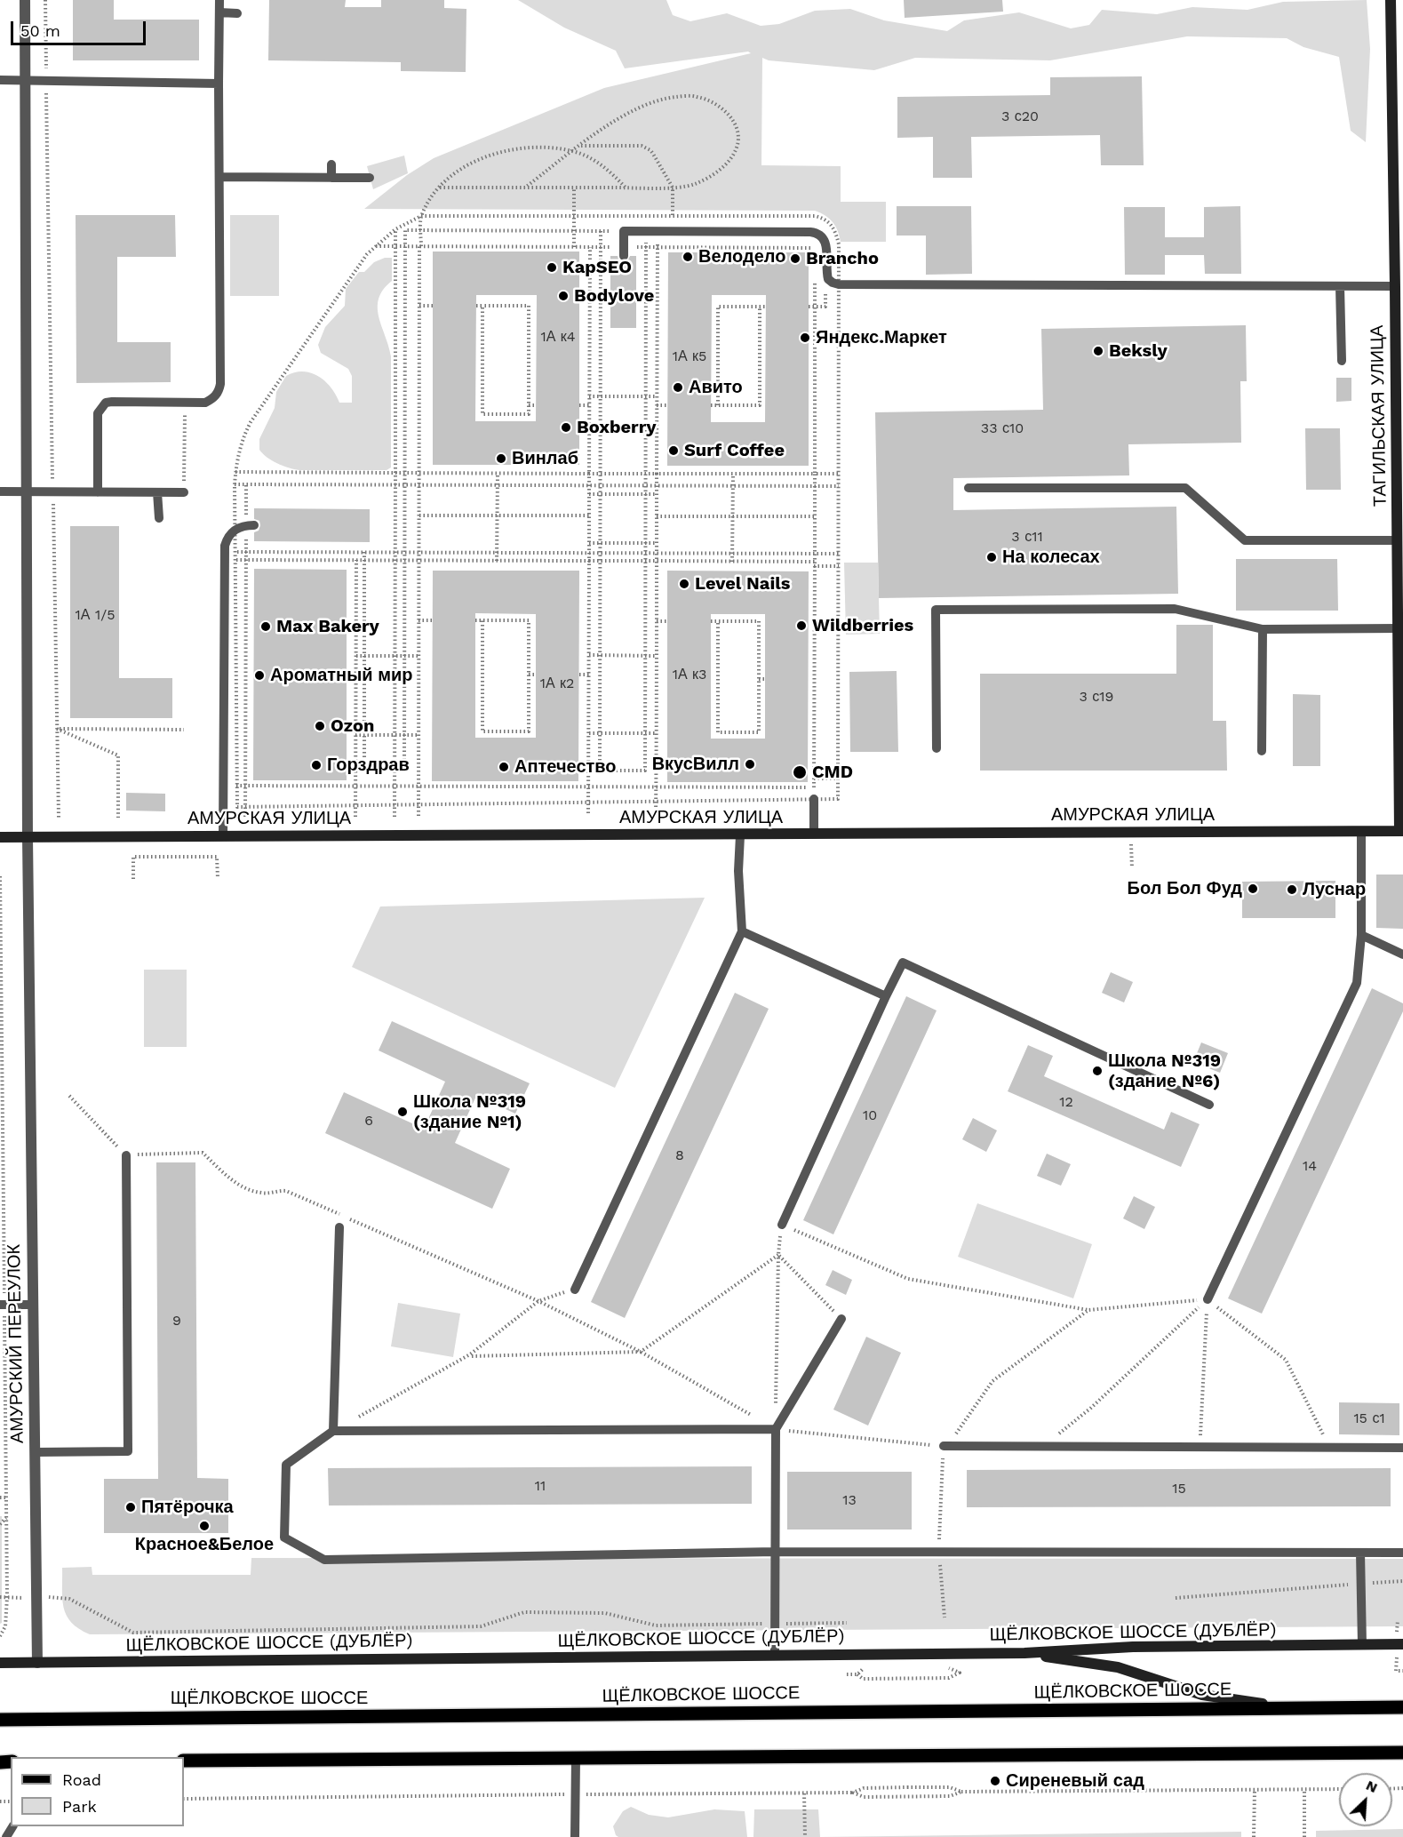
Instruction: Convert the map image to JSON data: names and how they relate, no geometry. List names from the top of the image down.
{
  "streets": {
    "main road": ["ЩЁЛКОВСКОЕ ШОССЕ"],
    "street": [
      "ТАГИЛЬСКАЯ УЛИЦА",
      "АМУРСКАЯ УЛИЦА",
      "АМУРСКИЙ ПЕРЕУЛОК",
      "ЩЁЛКОВСКОЕ ШОССЕ (ДУБЛЁР)"
    ]
  },
  "crossings": [
    ["ТАГИЛЬСКАЯ УЛИЦА", "АМУРСКАЯ УЛИЦА"],
    ["АМУРСКАЯ УЛИЦА", "АМУРСКИЙ ПЕРЕУЛОК"],
    ["АМУРСКИЙ ПЕРЕУЛОК", "ЩЁЛКОВСКОЕ ШОССЕ (ДУБЛЁР)"]
  ],
  "places": [
    "Велодело",
    "Brancho",
    "KapSEO",
    "Bodylove",
    "Яндекс.Маркет",
    "Beksly",
    "Авито",
    "Boxberry",
    "Surf Coffee",
    "Винлаб",
    "На колесах",
    "Level Nails",
    "Wildberries",
    "Max Bakery",
    "Ароматный мир",
    "Ozon",
    "ВкусВилл",
    "Горздрав",
    "Аптечество",
    "CMD",
    "Бол Бол Фуд",
    "Луснар",
    "Школа №319 (здание №6)",
    "Школа №319 (здание №1)",
    "Пятёрочка",
    "Красное&Белое",
    "Сиреневый сад"
  ],
  "house_numbers": [
    "3 с20",
    "1А к4",
    "1А к5",
    "33 с10",
    "3 с11",
    "1А 1/5",
    "1А к3",
    "1А к2",
    "3 с19",
    "12",
    "10",
    "6",
    "8",
    "14",
    "9",
    "15 с1",
    "11",
    "15",
    "13"
  ],
  "legend": ["Road", "Park"],
  "scale_bar": "50 m",
  "north": "top right"
}
